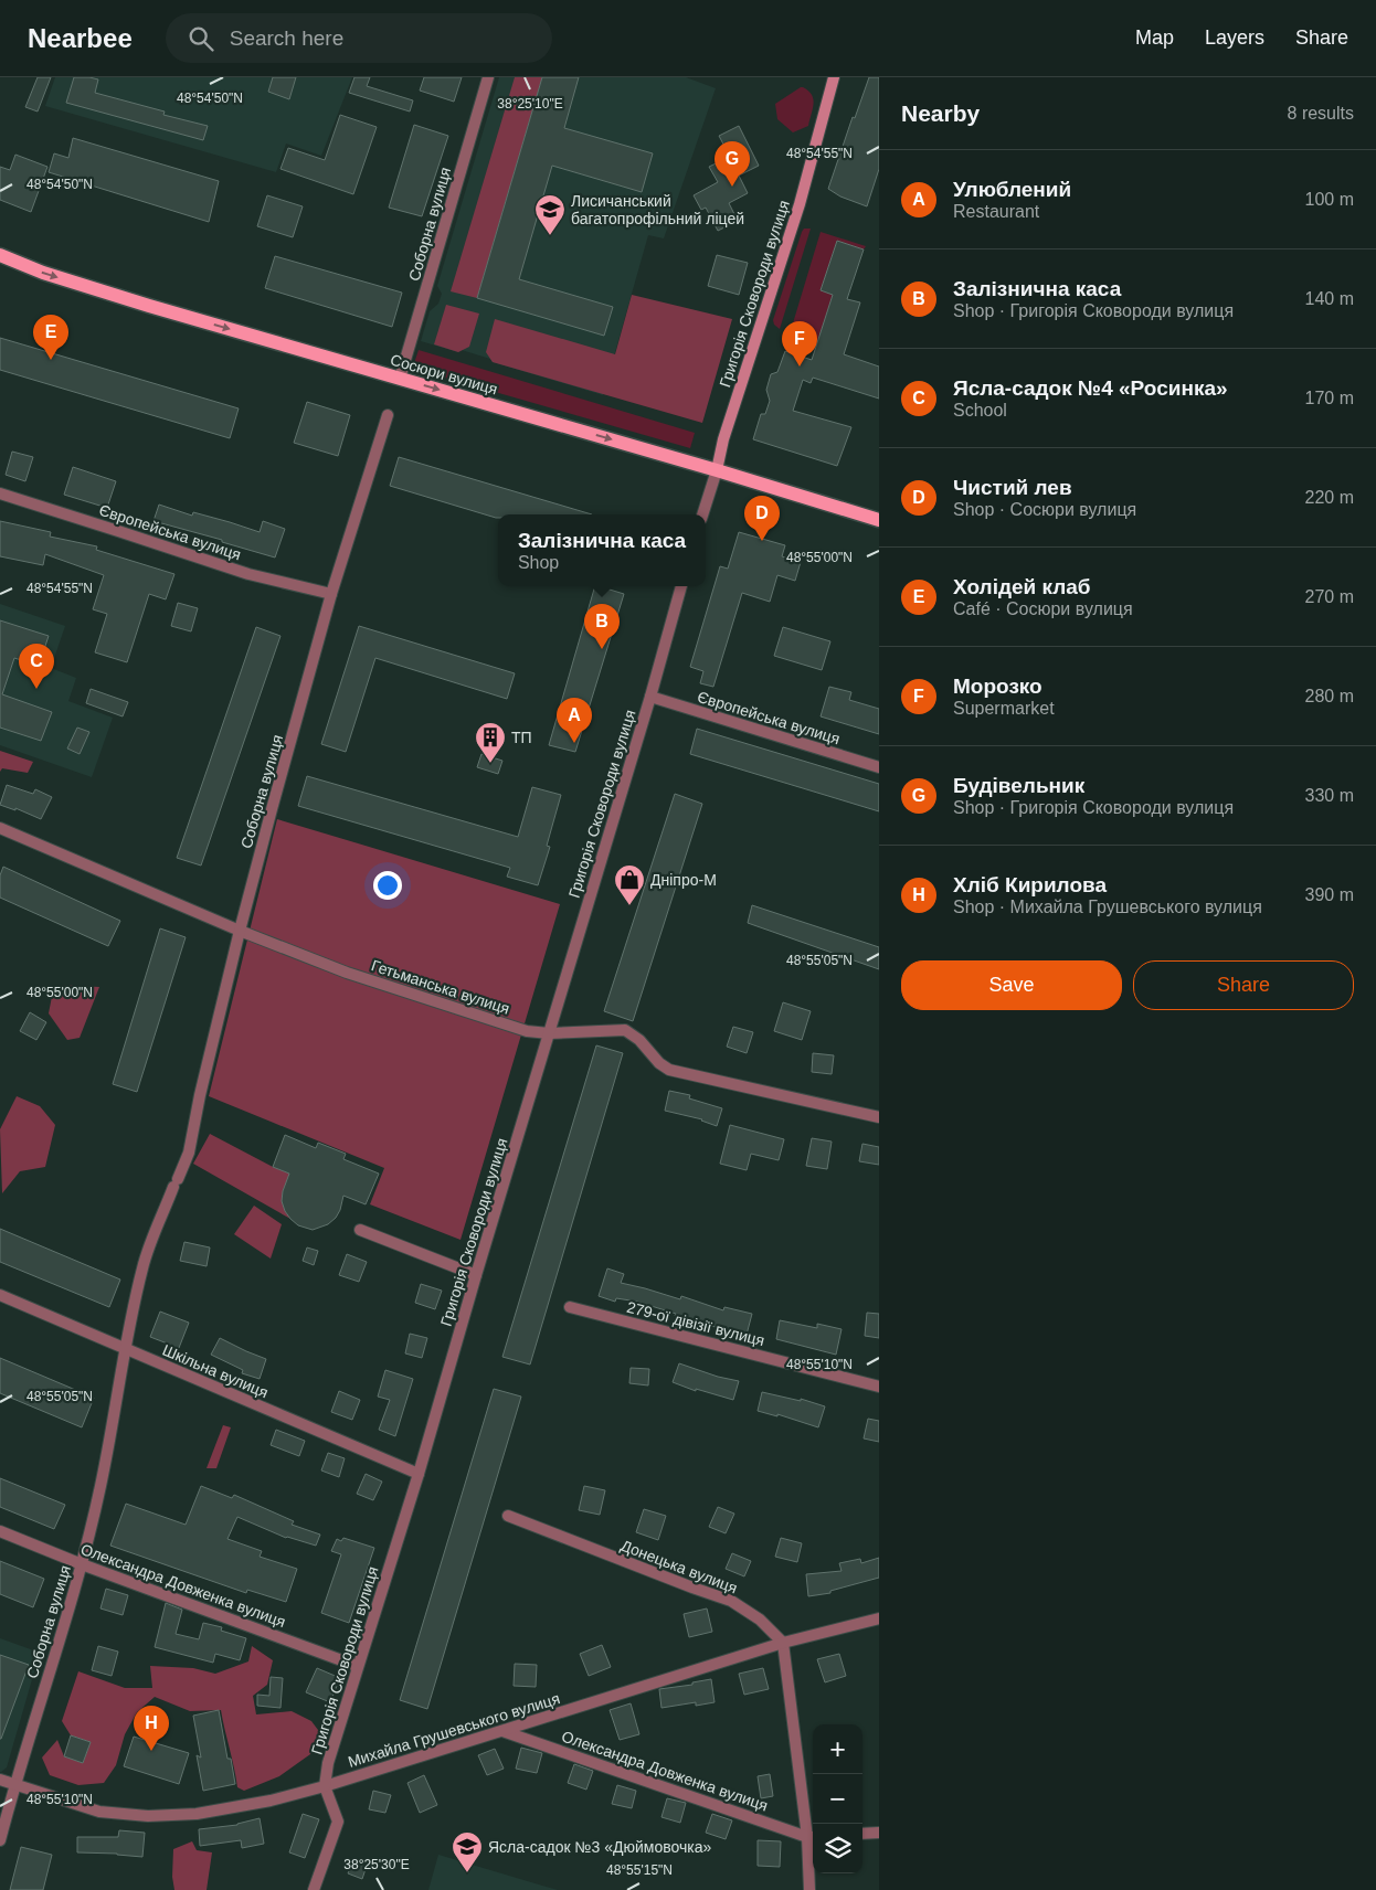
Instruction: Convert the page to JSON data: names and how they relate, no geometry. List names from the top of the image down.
{
  "streets": {
    "main road": ["Григорія Сковороди вулиця", "Сосюри вулиця"],
    "street": [
      "Соборна вулиця",
      "Європейська вулиця",
      "Гетьманська вулиця",
      "279-ої дівізії вулиця",
      "Шкільна вулиця",
      "Донецька вулиця",
      "Олександра Довженка вулиця",
      "Михайла Грушевського вулиця"
    ]
  },
  "crossings": [
    ["Соборна вулиця", "Сосюри вулиця"],
    ["Соборна вулиця", "Європейська вулиця"],
    ["Соборна вулиця", "Гетьманська вулиця"],
    ["Соборна вулиця", "Шкільна вулиця"],
    ["Соборна вулиця", "Олександра Довженка вулиця"],
    ["Соборна вулиця", "Михайла Грушевського вулиця"],
    ["Григорія Сковороди вулиця", "Сосюри вулиця"],
    ["Григорія Сковороди вулиця", "Європейська вулиця"],
    ["Григорія Сковороди вулиця", "Гетьманська вулиця"],
    ["Григорія Сковороди вулиця", "Шкільна вулиця"],
    ["Григорія Сковороди вулиця", "Олександра Довженка вулиця"],
    ["Григорія Сковороди вулиця", "Михайла Грушевського вулиця"],
    ["Донецька вулиця", "Михайла Грушевського вулиця"],
    ["Олександра Довженка вулиця", "Михайла Грушевського вулиця"]
  ],
  "one_way": ["Сосюри вулиця"],
  "places": {
    "school or university": ["Лисичанський багатопрофільний ліцей", "Ясла-садок №3 «Дюймовочка»"],
    "building": ["ТП"],
    "shop": ["Днiпро-М"]
  },
  "page": {
    "header": "Nearbee",
    "search": "Search here",
    "nav": ["Map", "Layers", "Share"],
    "heading": ["Nearby", "8 results"],
    "pins": [
      "G",
      "E",
      "F",
      "D",
      "B",
      "C",
      "A",
      "H"
    ],
    "list": [
      {
        "mark": "A",
        "name": "Улюблений",
        "note": "Restaurant",
        "value": "100 m"
      },
      {
        "mark": "B",
        "name": "Залiзнична каса",
        "note": "Shop · Григорія Сковороди вулиця",
        "value": "140 m"
      },
      {
        "mark": "C",
        "name": "Ясла-садок №4 «Росинка»",
        "note": "School",
        "value": "170 m"
      },
      {
        "mark": "D",
        "name": "Чистий лев",
        "note": "Shop · Сосюри вулиця",
        "value": "220 m"
      },
      {
        "mark": "E",
        "name": "Холідей клаб",
        "note": "Café · Сосюри вулиця",
        "value": "270 m"
      },
      {
        "mark": "F",
        "name": "Морозко",
        "note": "Supermarket",
        "value": "280 m"
      },
      {
        "mark": "G",
        "name": "Будівельник",
        "note": "Shop · Григорія Сковороди вулиця",
        "value": "330 m"
      },
      {
        "mark": "H",
        "name": "Хліб Кирилова",
        "note": "Shop · Михайла Грушевського вулиця",
        "value": "390 m"
      }
    ],
    "popup": ["Залiзнична каса", "Shop"],
    "buttons": ["Save", "Share"],
    "map_buttons": ["+", "−"]
  },
  "coordinates": [
    "48°54'50\"N",
    "38°25'10\"E",
    "48°54'55\"N",
    "48°55'00\"N",
    "48°55'05\"N",
    "48°55'10\"N",
    "38°25'30\"E",
    "48°55'15\"N"
  ]
}
